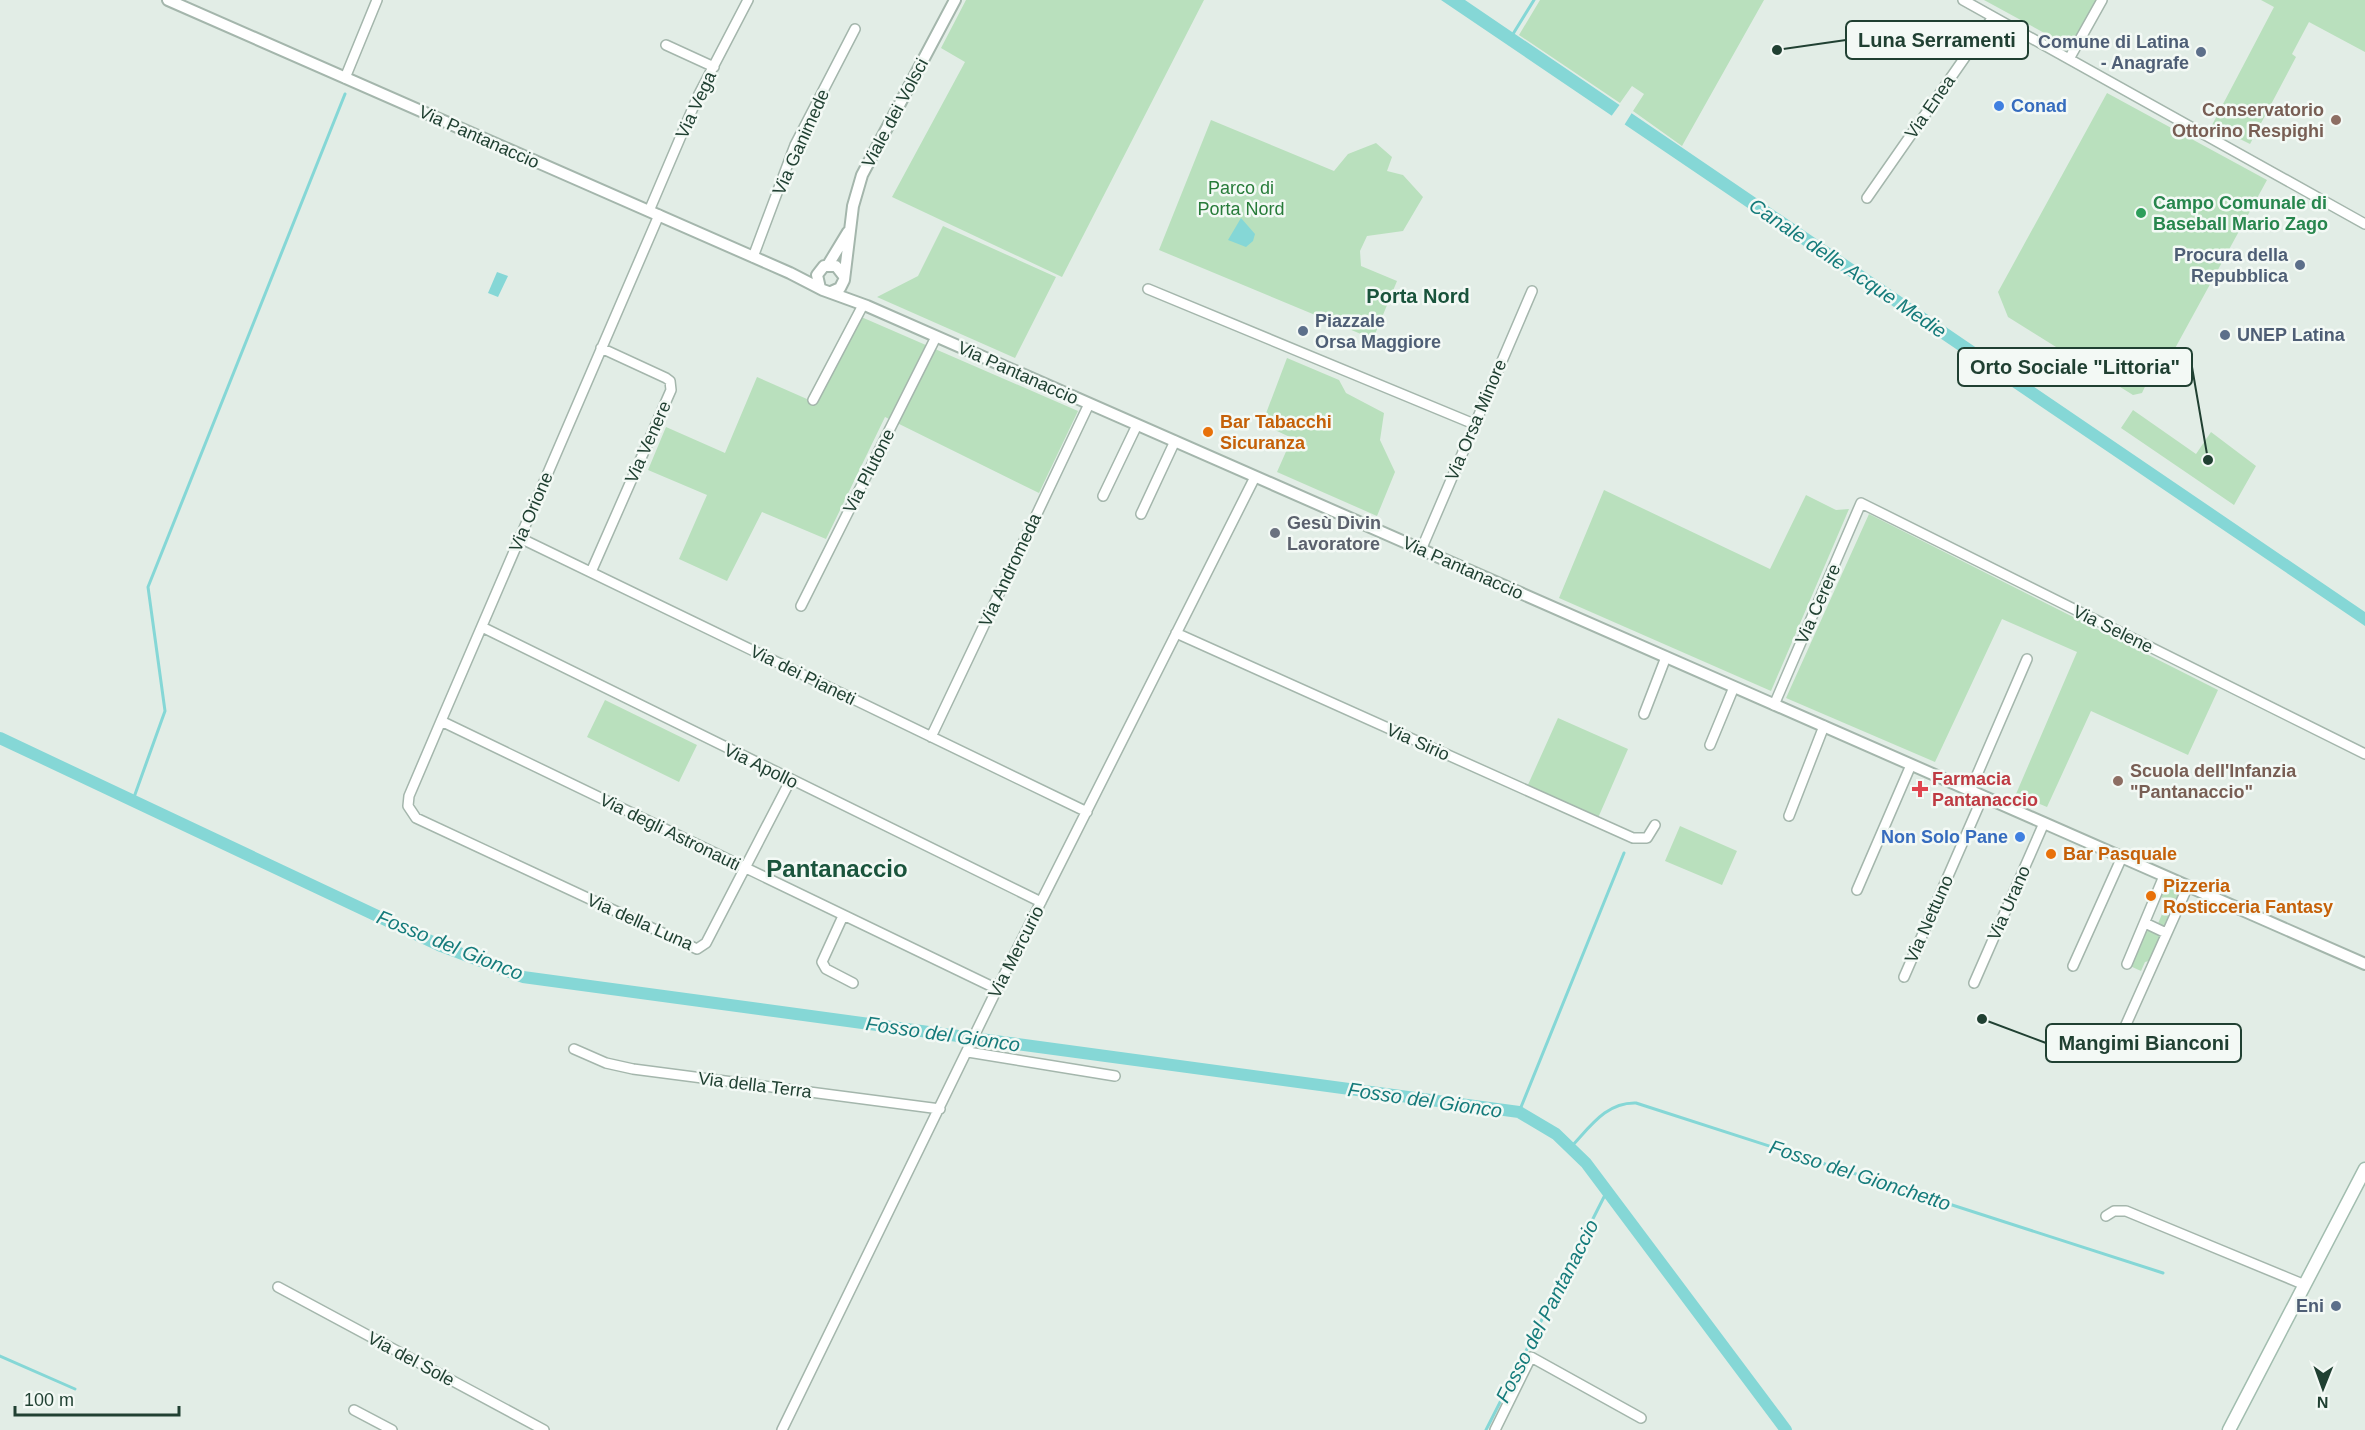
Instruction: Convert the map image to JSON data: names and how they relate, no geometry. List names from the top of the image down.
{
  "streets": {
    "street": [
      "Via Vega",
      "Via Enea",
      "Viale dei Volsci",
      "Via Pantanaccio",
      "Via Ganimede",
      "Via Orsa Minore",
      "Via Venere",
      "Via Plutone",
      "Via Orione",
      "Via Andromeda",
      "Via Cerere",
      "Via Selene",
      "Via dei Pianeti",
      "Via Sirio",
      "Via Apollo",
      "Via degli Astronauti",
      "Via Urano",
      "Via Nettuno",
      "Via della Luna",
      "Via Mercurio",
      "Via della Terra",
      "Via del Sole"
    ]
  },
  "crossings": [
    ["Via Vega", "Via Pantanaccio"],
    ["Via Vega", "Via Orione"],
    ["Viale dei Volsci", "Via Pantanaccio"],
    ["Via Pantanaccio", "Via Ganimede"],
    ["Via Pantanaccio", "Via Orsa Minore"],
    ["Via Pantanaccio", "Via Plutone"],
    ["Via Pantanaccio", "Via Orione"],
    ["Via Pantanaccio", "Via Andromeda"],
    ["Via Pantanaccio", "Via Cerere"],
    ["Via Pantanaccio", "Via Urano"],
    ["Via Pantanaccio", "Via Nettuno"],
    ["Via Pantanaccio", "Via Mercurio"],
    ["Via Venere", "Via Orione"],
    ["Via Venere", "Via dei Pianeti"],
    ["Via Orione", "Via dei Pianeti"],
    ["Via Orione", "Via Apollo"],
    ["Via Orione", "Via degli Astronauti"],
    ["Via Orione", "Via della Luna"],
    ["Via Andromeda", "Via dei Pianeti"],
    ["Via Cerere", "Via Selene"],
    ["Via dei Pianeti", "Via Mercurio"],
    ["Via Sirio", "Via Mercurio"],
    ["Via Apollo", "Via della Luna"],
    ["Via Apollo", "Via Mercurio"],
    ["Via degli Astronauti", "Via della Luna"],
    ["Via degli Astronauti", "Via Mercurio"],
    ["Via Mercurio", "Via della Terra"]
  ],
  "districts": ["Porta Nord", "Pantanaccio"],
  "water": [
    "Canale delle Acque Medie",
    "Fosso del Gionco",
    "Fosso del Gionchetto",
    "Fosso del Pantanaccio"
  ],
  "parks": ["Parco di Porta Nord"],
  "places": {
    "other": [
      "Luna Serramenti",
      "Comune di Latina - Anagrafe",
      "Conad",
      "Conservatorio Ottorino Respighi",
      "Campo Comunale di Baseball Mario Zago",
      "Procura della Repubblica",
      "Piazzale Orsa Maggiore",
      "UNEP Latina",
      "Bar Tabacchi Sicuranza",
      "Orto Sociale \"Littoria\"",
      "Gesù Divin Lavoratore",
      "Scuola dell'Infanzia \"Pantanaccio\"",
      "Non Solo Pane",
      "Bar Pasquale",
      "Pizzeria Rosticceria Fantasy",
      "Mangimi Bianconi",
      "Eni"
    ],
    "health": ["Farmacia Pantanaccio"]
  },
  "scale_bar": "100 m",
  "north": "bottom"
}
